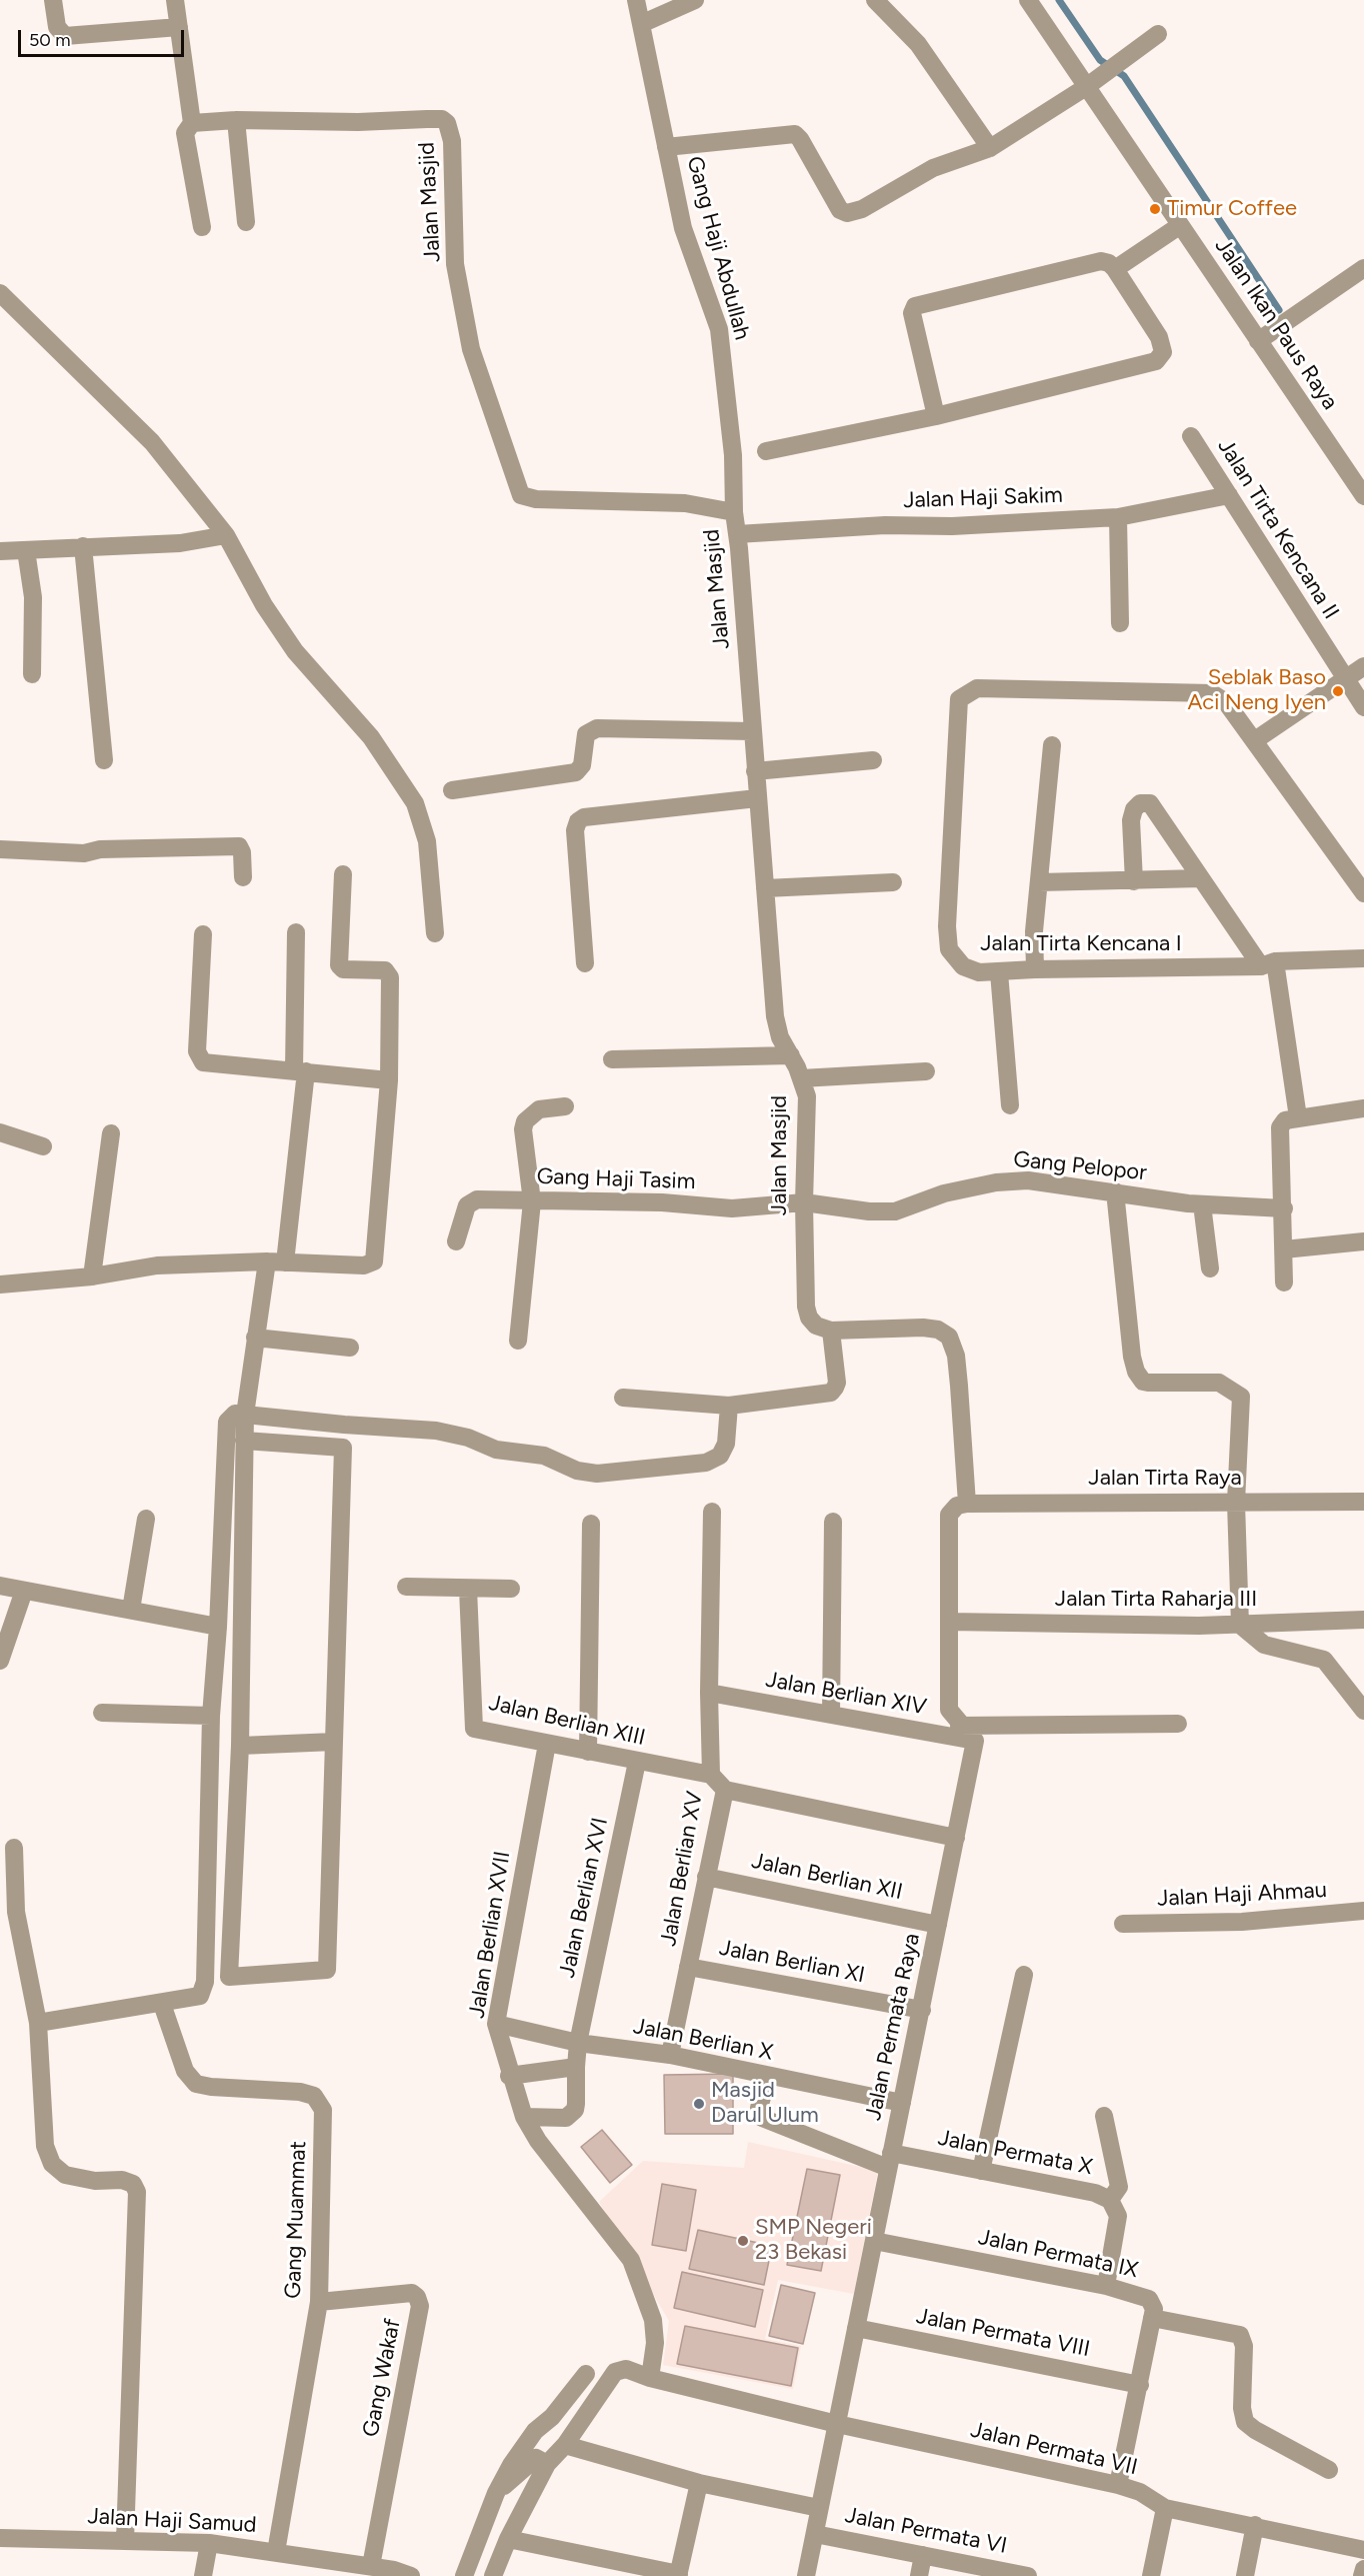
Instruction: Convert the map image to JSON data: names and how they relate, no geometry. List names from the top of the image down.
{
  "streets": {
    "street": [
      "Jalan Masjid",
      "Gang Haji Abdullah",
      "Jalan Ikan Paus Raya",
      "Jalan Haji Sakim",
      "Jalan Tirta Kencana II",
      "Jalan Tirta Kencana I",
      "Gang Pelopor",
      "Gang Haji Tasim",
      "Jalan Tirta Raya",
      "Jalan Tirta Raharja III",
      "Jalan Berlian XIV",
      "Jalan Berlian XIII",
      "Jalan Berlian XV",
      "Jalan Berlian XII",
      "Jalan Haji Ahmau",
      "Jalan Berlian XVI",
      "Jalan Berlian XVII",
      "Jalan Berlian XI",
      "Jalan Permata Raya",
      "Jalan Berlian X",
      "Jalan Permata X",
      "Gang Muammat",
      "Jalan Permata IX",
      "Jalan Permata VIII",
      "Gang Wakaf",
      "Jalan Permata VII",
      "Jalan Haji Samud",
      "Jalan Permata VI"
    ]
  },
  "crossings": [
    ["Jalan Masjid", "Gang Haji Abdullah"],
    ["Jalan Masjid", "Jalan Haji Sakim"],
    ["Jalan Masjid", "Gang Pelopor"],
    ["Jalan Masjid", "Gang Haji Tasim"],
    ["Jalan Haji Sakim", "Jalan Tirta Kencana II"],
    ["Gang Pelopor", "Gang Haji Tasim"],
    ["Jalan Berlian XIV", "Jalan Berlian XV"],
    ["Jalan Berlian XIV", "Jalan Permata Raya"],
    ["Jalan Berlian XIII", "Jalan Berlian XV"],
    ["Jalan Berlian XIII", "Jalan Berlian XVI"],
    ["Jalan Berlian XIII", "Jalan Berlian XVII"],
    ["Jalan Berlian XV", "Jalan Berlian XII"],
    ["Jalan Berlian XV", "Jalan Berlian XI"],
    ["Jalan Berlian XV", "Jalan Berlian X"],
    ["Jalan Berlian XII", "Jalan Permata Raya"],
    ["Jalan Berlian XVI", "Jalan Berlian XVII"],
    ["Jalan Berlian XVI", "Jalan Berlian X"],
    ["Jalan Berlian XVII", "Jalan Berlian X"],
    ["Jalan Berlian XVII", "Jalan Permata VII"],
    ["Jalan Berlian XI", "Jalan Permata Raya"],
    ["Jalan Permata Raya", "Jalan Berlian X"],
    ["Jalan Permata Raya", "Jalan Permata X"],
    ["Jalan Permata Raya", "Jalan Permata IX"],
    ["Jalan Permata Raya", "Jalan Permata VIII"],
    ["Jalan Permata Raya", "Jalan Permata VII"],
    ["Jalan Permata Raya", "Jalan Permata VI"],
    ["Jalan Berlian X", "Jalan Permata X"],
    ["Jalan Permata X", "Jalan Permata IX"],
    ["Gang Muammat", "Gang Wakaf"],
    ["Gang Muammat", "Jalan Haji Samud"],
    ["Gang Wakaf", "Jalan Haji Samud"]
  ],
  "places": [
    "Timur Coffee",
    "Seblak Baso Aci Neng Iyen",
    "Masjid Darul Ulum",
    "SMP Negeri 23 Bekasi"
  ],
  "scale_bar": "50 m"
}
